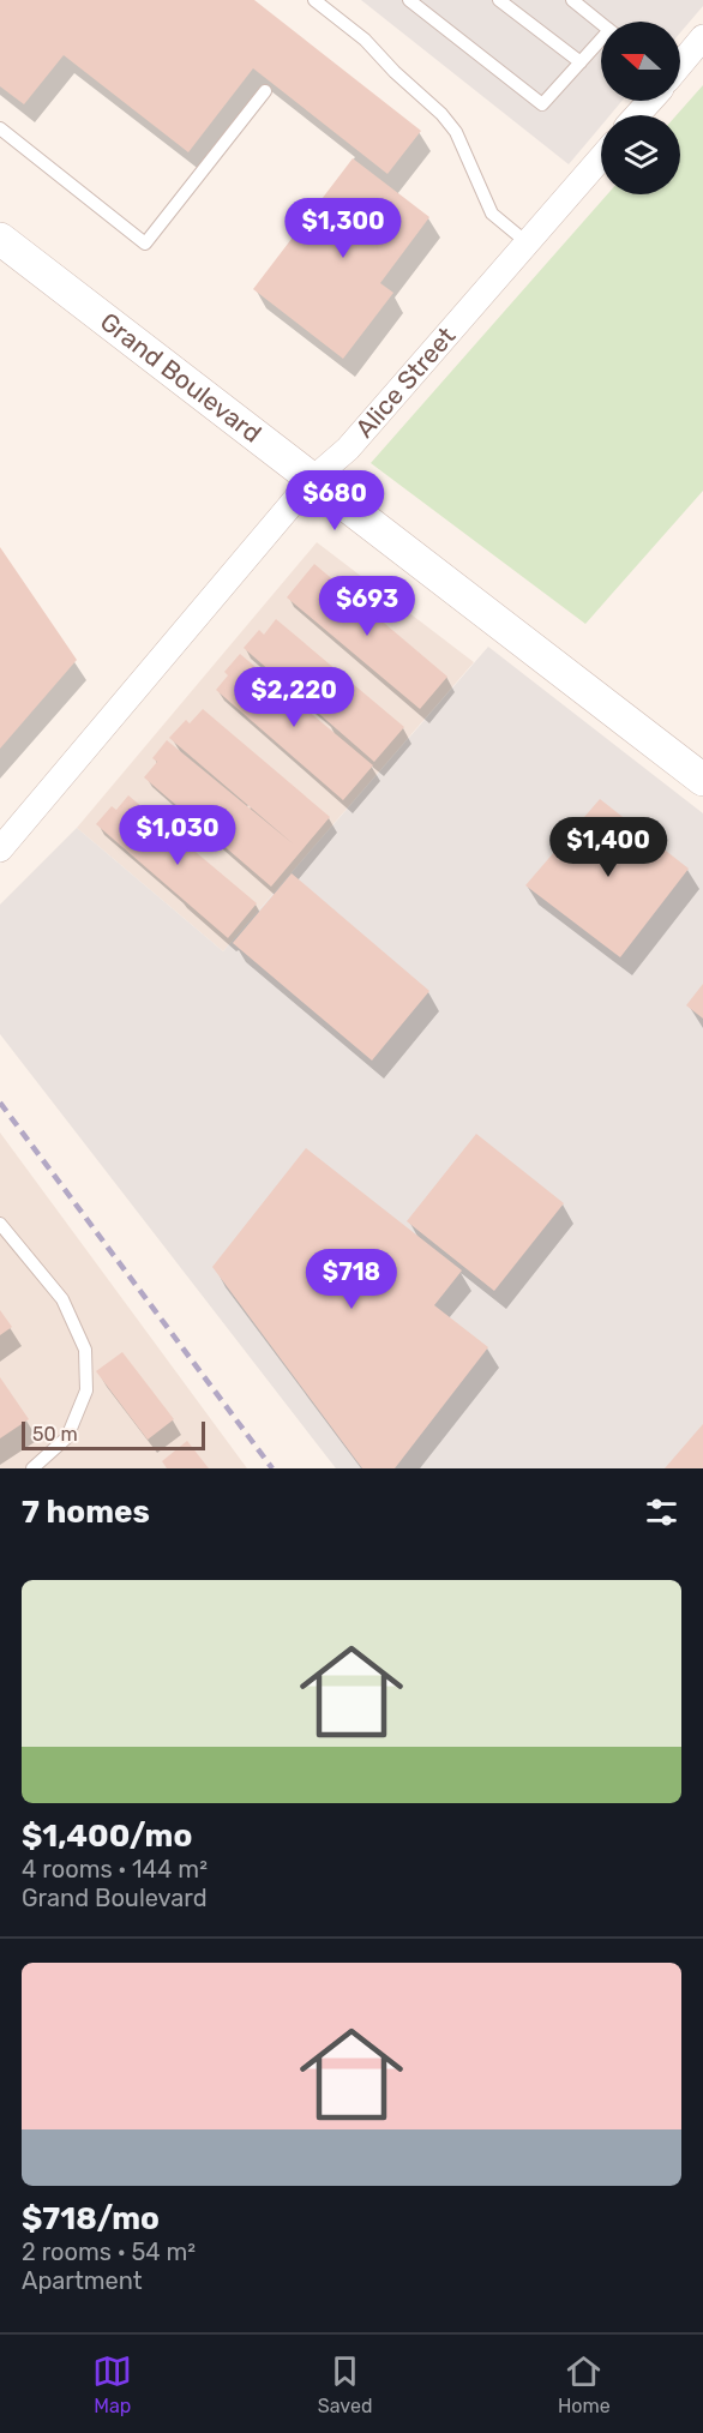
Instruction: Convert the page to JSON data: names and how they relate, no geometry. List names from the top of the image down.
{
  "streets": {
    "street": ["Grand Boulevard", "Alice Street"]
  },
  "crossings": [
    ["Grand Boulevard", "Alice Street"]
  ],
  "scale_bar": "50 m",
  "north": "left",
  "page": {
    "price": [
      "$1,300",
      "$680",
      "$693",
      "$2,220",
      "$1,030",
      "$1,400",
      "$718"
    ],
    "scale": "50 m",
    "heading": "7 homes",
    "list": [
      {
        "name": "$1,400/mo",
        "note": "4 rooms · 144 m² · Grand Boulevard"
      },
      {
        "name": "$718/mo",
        "note": "2 rooms · 54 m² · Apartment"
      }
    ],
    "tabs": ["Map", "Saved", "Home"]
  }
}
